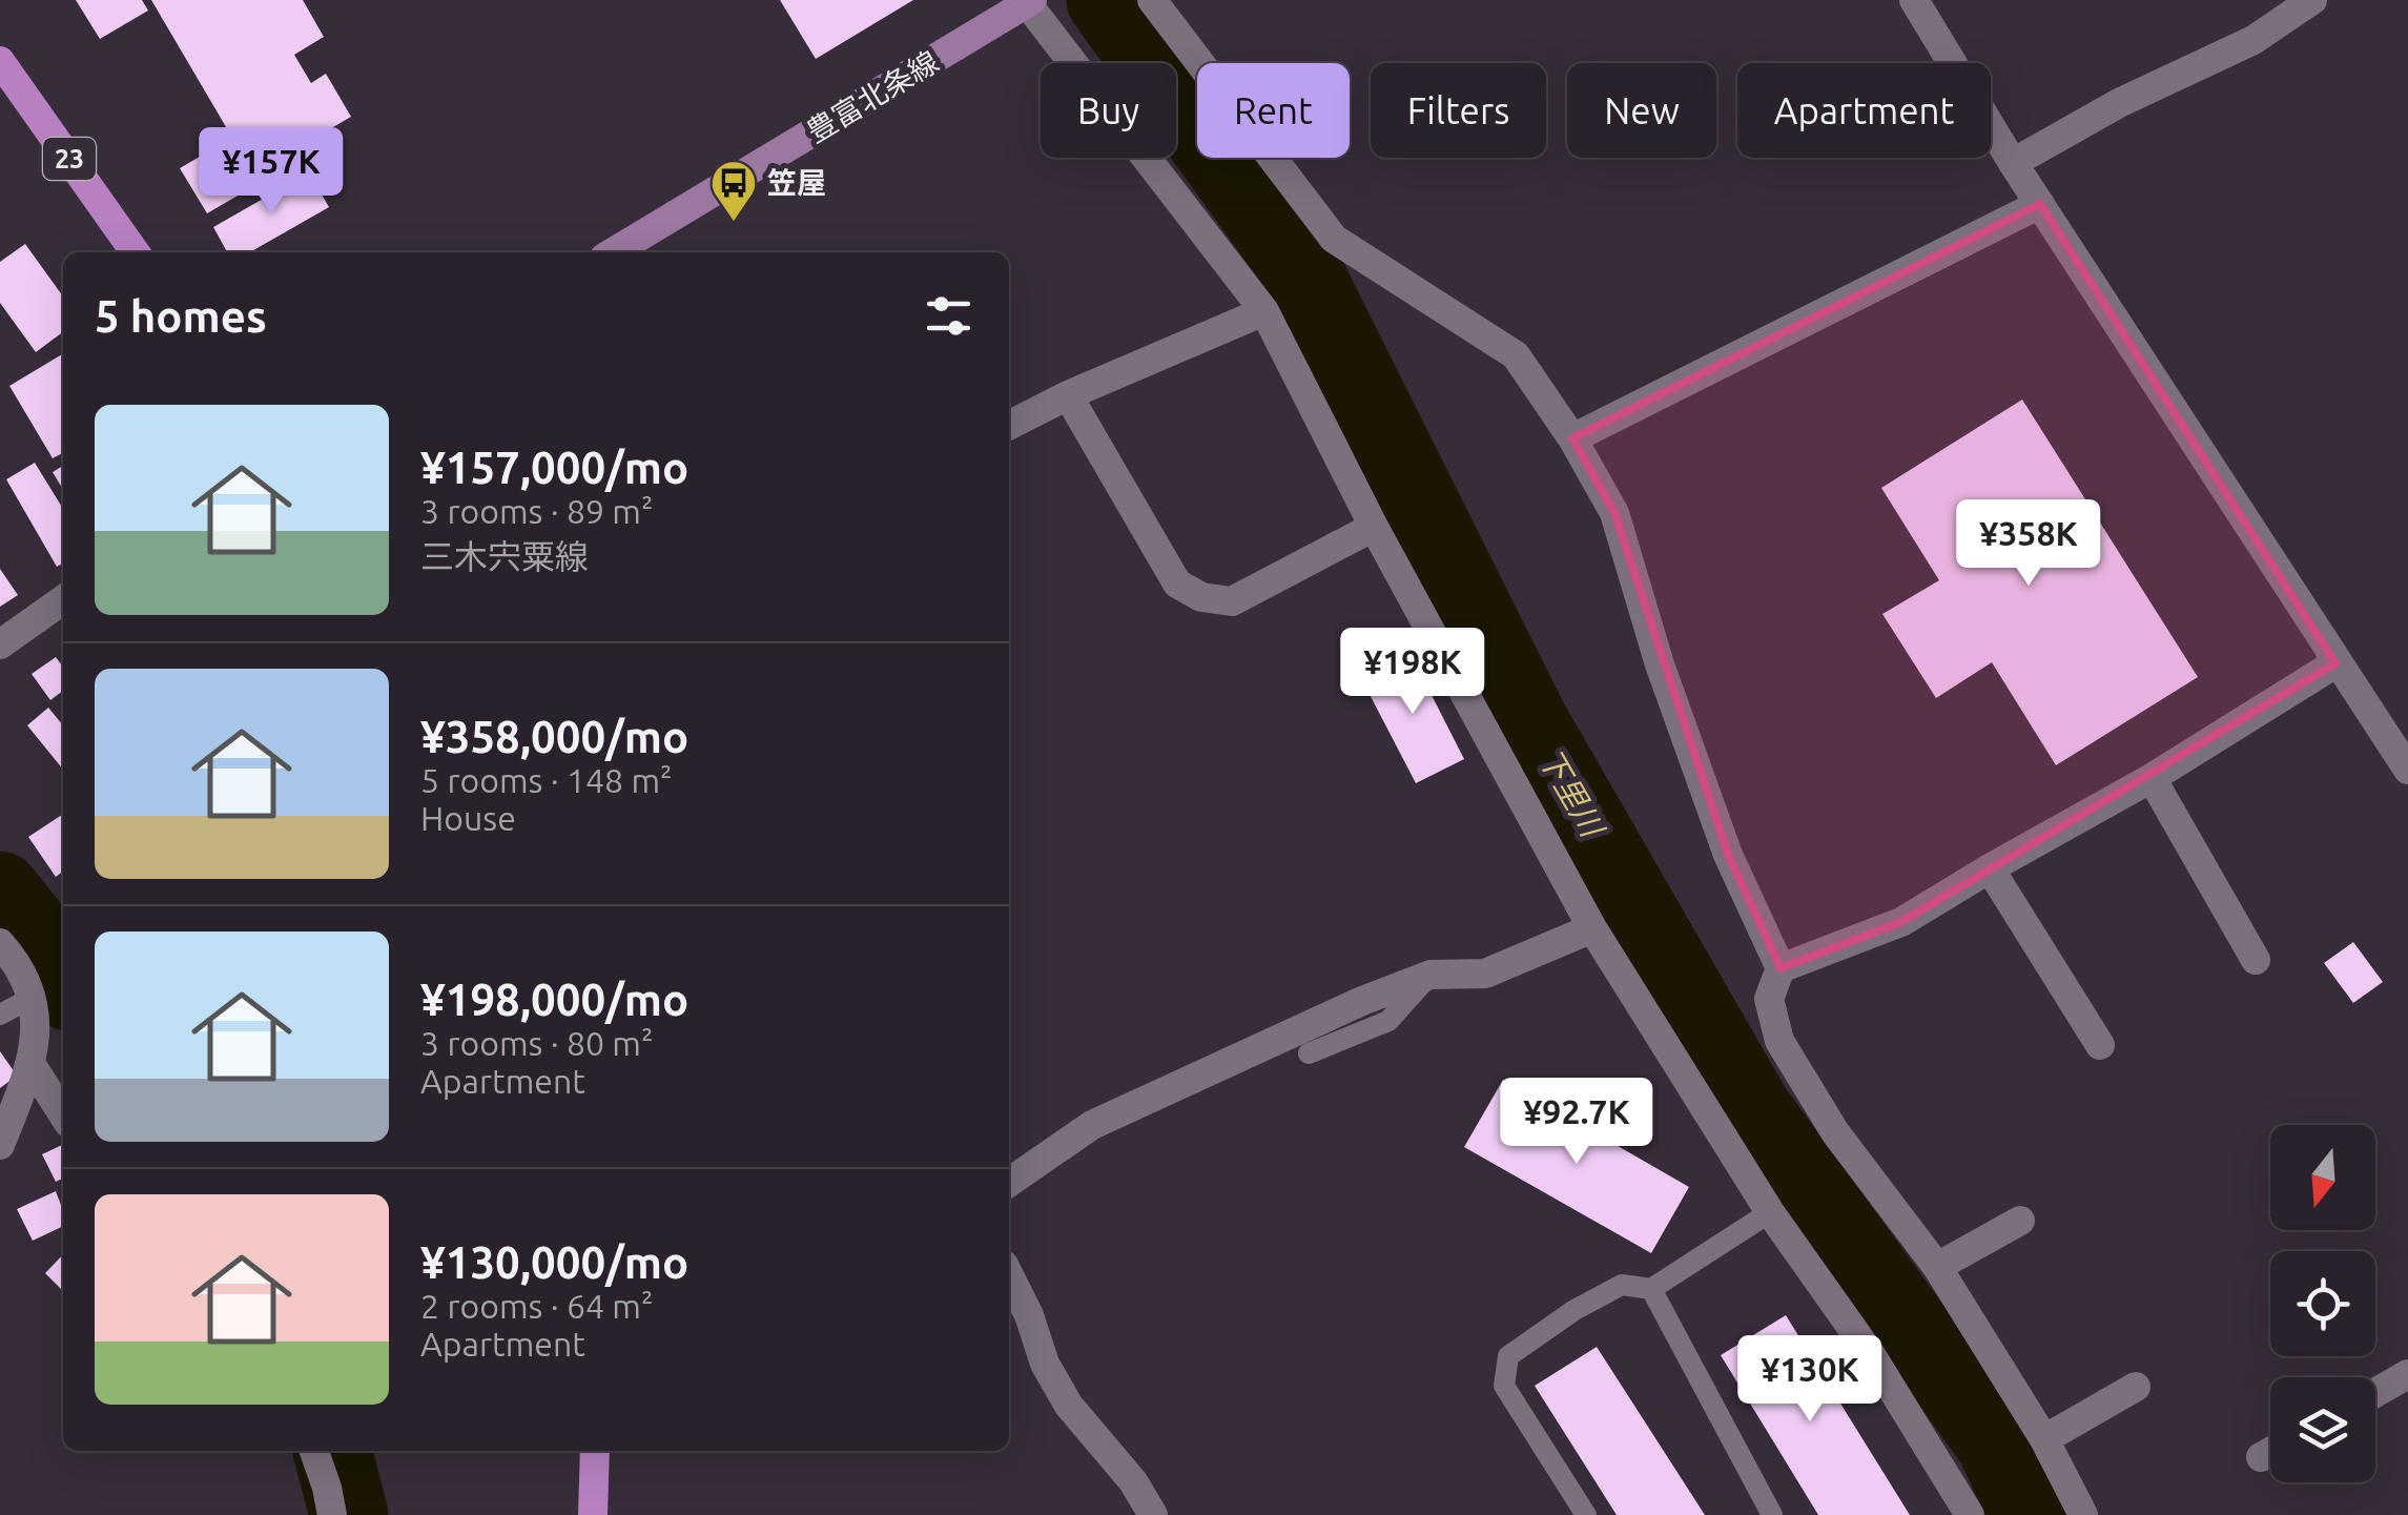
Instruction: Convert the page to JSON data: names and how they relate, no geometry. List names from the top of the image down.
{
  "streets": {
    "main road": ["豊富北条線", "23"]
  },
  "water": ["下里川"],
  "places": {
    "bus stop": ["笠屋"]
  },
  "north": "bottom",
  "page": {
    "chip": [
      "Buy",
      "Rent",
      "Filters",
      "New",
      "Apartment"
    ],
    "price": [
      "¥157K",
      "¥358K",
      "¥198K",
      "¥92.7K",
      "¥130K"
    ],
    "heading": "5 homes",
    "list": [
      {
        "name": "¥157,000/mo",
        "note": "3 rooms · 89 m² · 三木宍粟線"
      },
      {
        "name": "¥358,000/mo",
        "note": "5 rooms · 148 m² · House"
      },
      {
        "name": "¥198,000/mo",
        "note": "3 rooms · 80 m² · Apartment"
      },
      {
        "name": "¥130,000/mo",
        "note": "2 rooms · 64 m² · Apartment"
      }
    ]
  }
}
